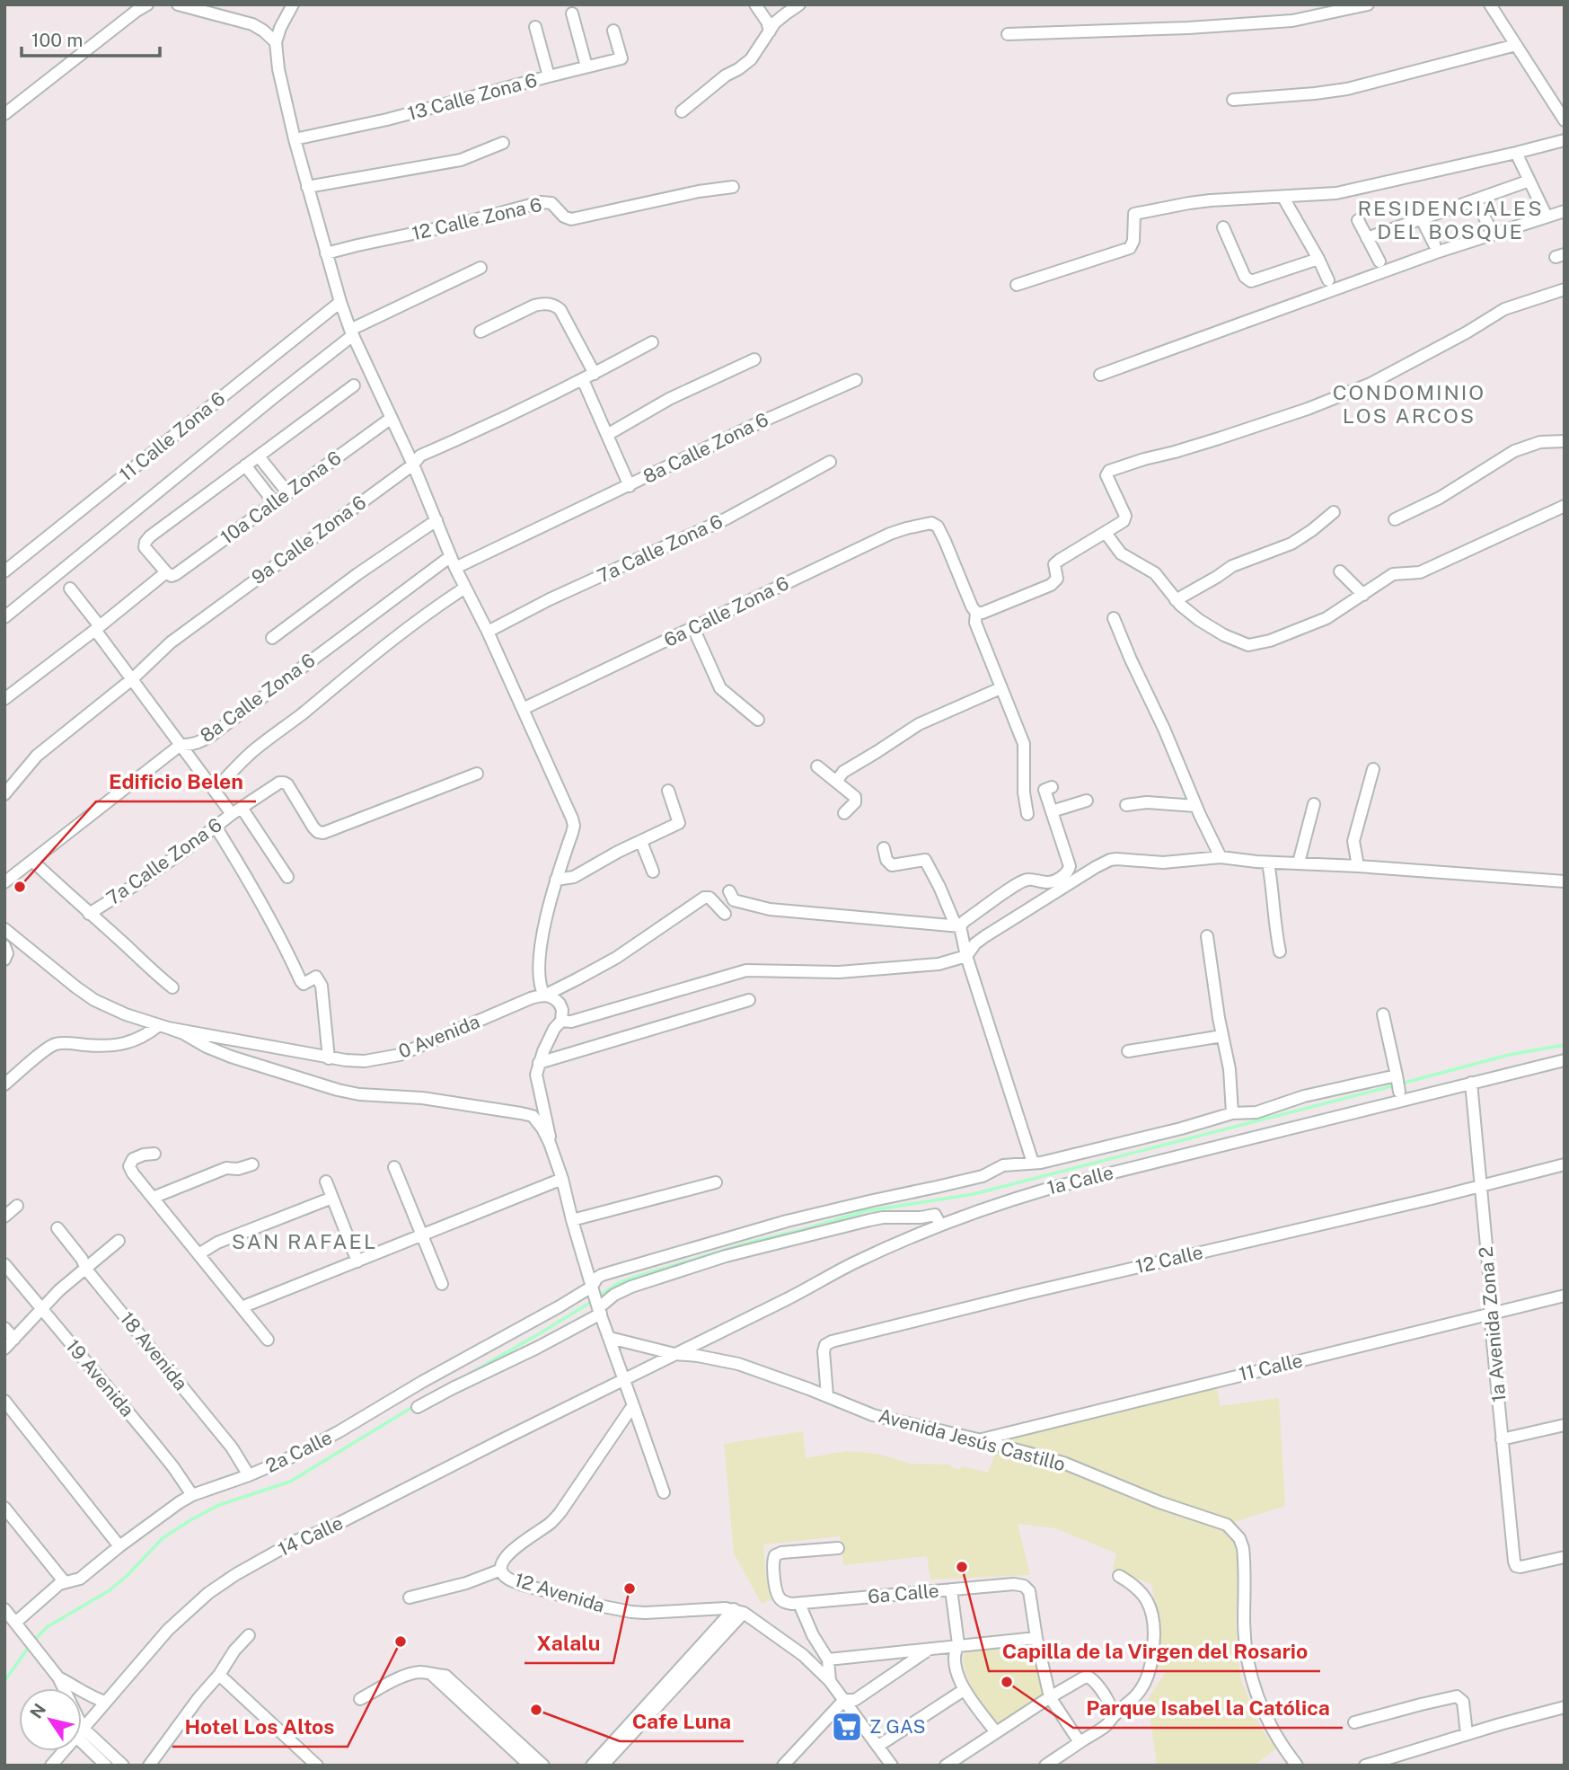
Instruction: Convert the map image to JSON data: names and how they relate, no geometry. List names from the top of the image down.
{
  "streets": {
    "street": [
      "13 Calle Zona 6",
      "12 Calle Zona 6",
      "11 Calle Zona 6",
      "8a Calle Zona 6",
      "10a Calle Zona 6",
      "9a Calle Zona 6",
      "7a Calle Zona 6",
      "6a Calle Zona 6",
      "0 Avenida",
      "1a Calle",
      "12 Calle",
      "1a Avenida Zona 2",
      "18 Avenida",
      "11 Calle",
      "19 Avenida",
      "Avenida Jesús Castillo",
      "2a Calle",
      "14 Calle",
      "12 Avenida",
      "6a Calle"
    ]
  },
  "crossings": [
    ["0 Avenida", "2a Calle"],
    ["1a Calle", "1a Avenida Zona 2"],
    ["1a Calle", "Avenida Jesús Castillo"],
    ["1a Calle", "14 Calle"],
    ["12 Calle", "1a Avenida Zona 2"],
    ["12 Calle", "Avenida Jesús Castillo"],
    ["1a Avenida Zona 2", "11 Calle"],
    ["18 Avenida", "2a Calle"],
    ["11 Calle", "Avenida Jesús Castillo"],
    ["19 Avenida", "2a Calle"]
  ],
  "districts": ["RESIDENCIALES DEL BOSQUE", "CONDOMINIO LOS ARCOS", "SAN RAFAEL"],
  "places": {
    "other": [
      "Edificio Belen",
      "Capilla de la Virgen del Rosario",
      "Xalalu",
      "Hotel Los Altos",
      "Parque Isabel la Católica",
      "Cafe Luna"
    ],
    "supermarket": ["Z GAS"]
  },
  "scale_bar": "100 m",
  "north": "top left"
}
